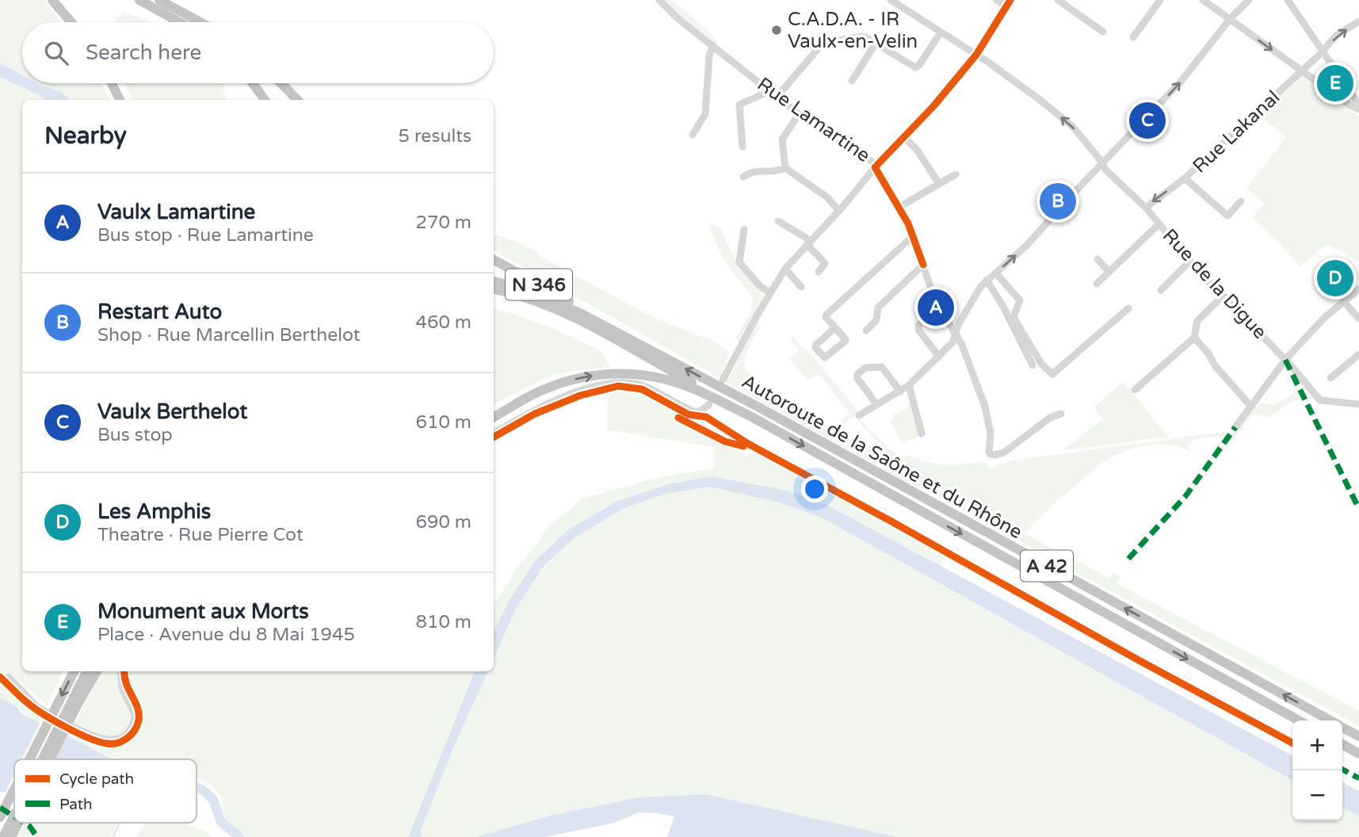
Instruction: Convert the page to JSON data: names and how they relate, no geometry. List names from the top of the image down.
{
  "streets": {
    "highway": ["N 346", "Autoroute de la Saône et du Rhône", "A 42"],
    "street": ["Rue Lamartine", "Rue Lakanal", "Rue de la Digue"]
  },
  "crossings": [
    ["Rue Lakanal", "Rue de la Digue"],
    ["N 346", "Autoroute de la Saône et du Rhône"]
  ],
  "places": ["C.A.D.A. - IR Vaulx-en-Velin"],
  "legend": ["Cycle path", "Path"],
  "page": {
    "search": "Search here",
    "pins": [
      "E",
      "C",
      "B",
      "D",
      "A"
    ],
    "heading": ["Nearby", "5 results"],
    "list": [
      {
        "mark": "A",
        "name": "Vaulx Lamartine",
        "note": "Bus stop · Rue Lamartine",
        "value": "270 m"
      },
      {
        "mark": "B",
        "name": "Restart Auto",
        "note": "Shop · Rue Marcellin Berthelot",
        "value": "460 m"
      },
      {
        "mark": "C",
        "name": "Vaulx Berthelot",
        "note": "Bus stop",
        "value": "610 m"
      },
      {
        "mark": "D",
        "name": "Les Amphis",
        "note": "Theatre · Rue Pierre Cot",
        "value": "690 m"
      },
      {
        "mark": "E",
        "name": "Monument aux Morts",
        "note": "Place · Avenue du 8 Mai 1945",
        "value": "810 m"
      }
    ],
    "map_buttons": ["+", "−"]
  }
}
